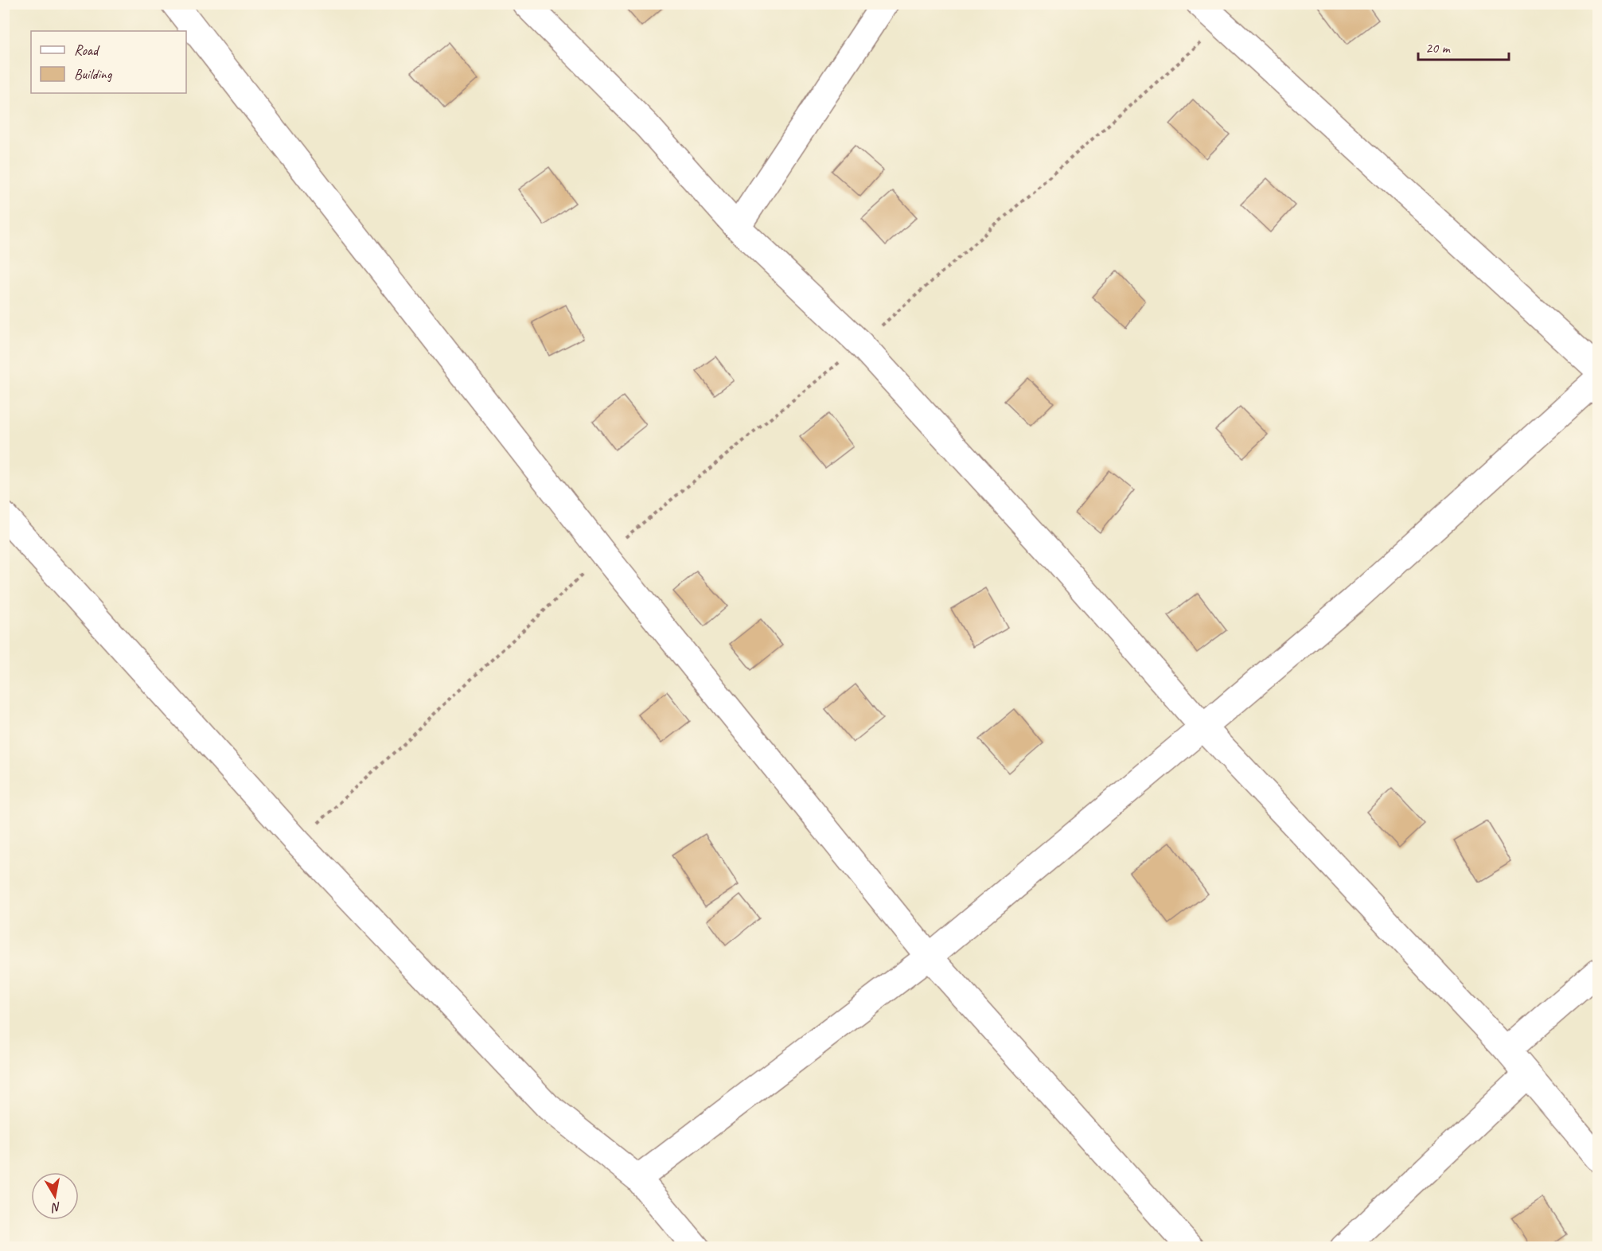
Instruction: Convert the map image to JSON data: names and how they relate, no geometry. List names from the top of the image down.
{
  "legend": ["Road", "Building"],
  "scale_bar": "20 m",
  "north": "bottom"
}
